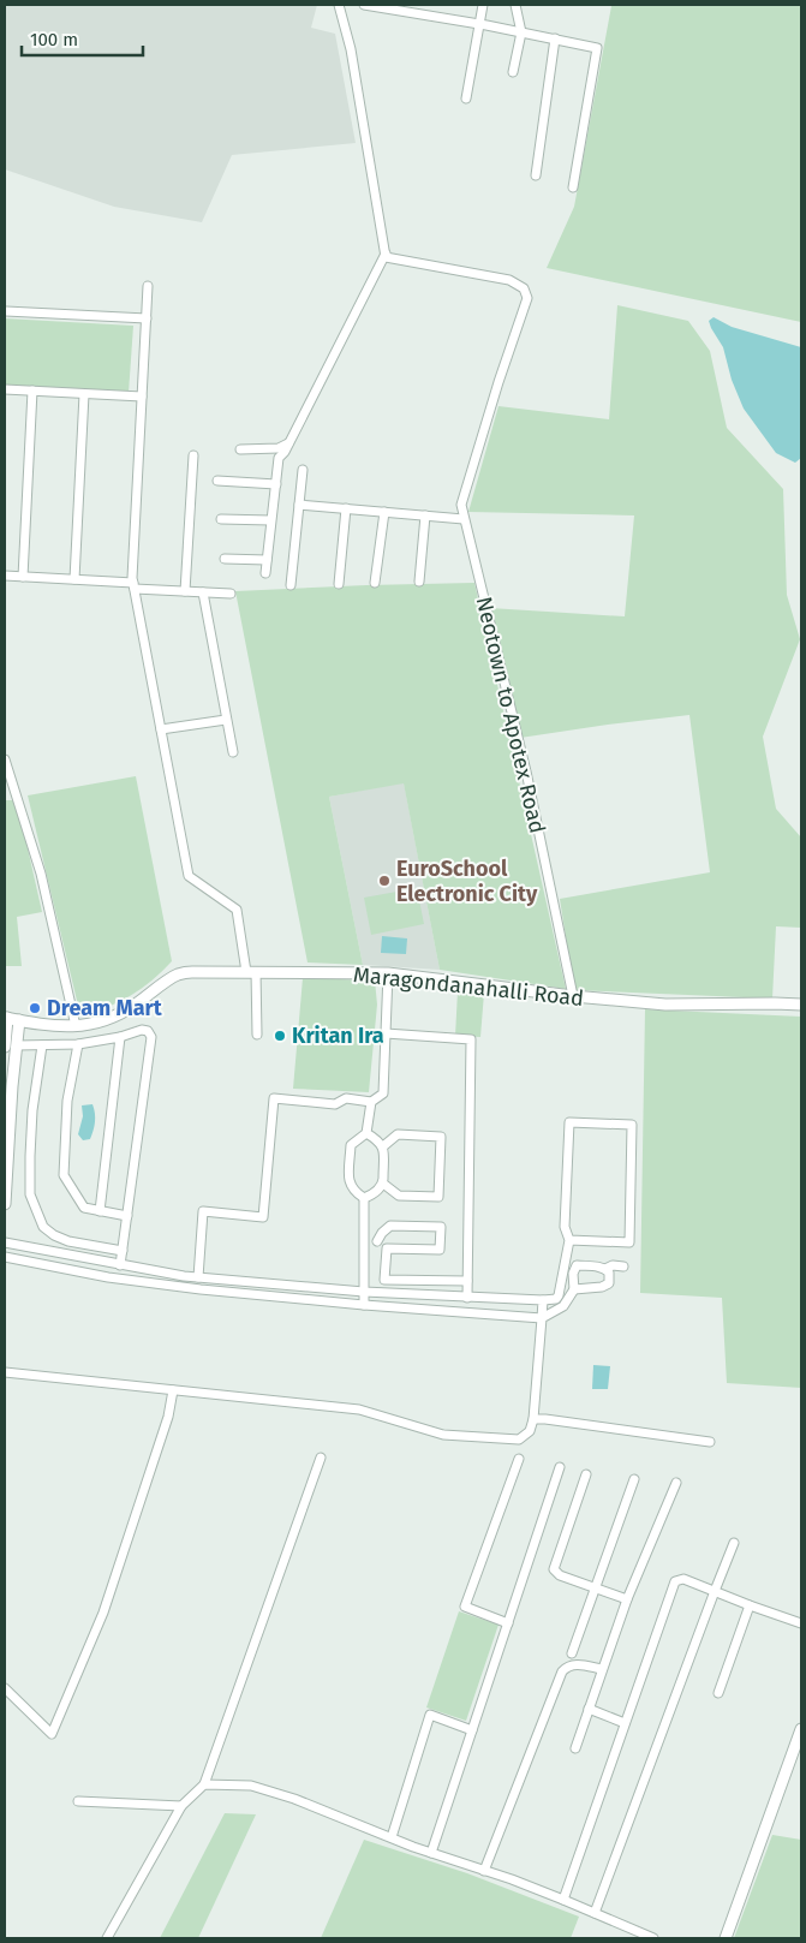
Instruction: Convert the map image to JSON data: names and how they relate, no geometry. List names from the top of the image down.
{
  "streets": {
    "street": ["Neotown to Apotex Road", "Maragondanahalli Road"]
  },
  "crossings": [
    ["Neotown to Apotex Road", "Maragondanahalli Road"]
  ],
  "places": ["EuroSchool Electronic City", "Dream Mart", "Kritan Ira"],
  "scale_bar": "100 m"
}
